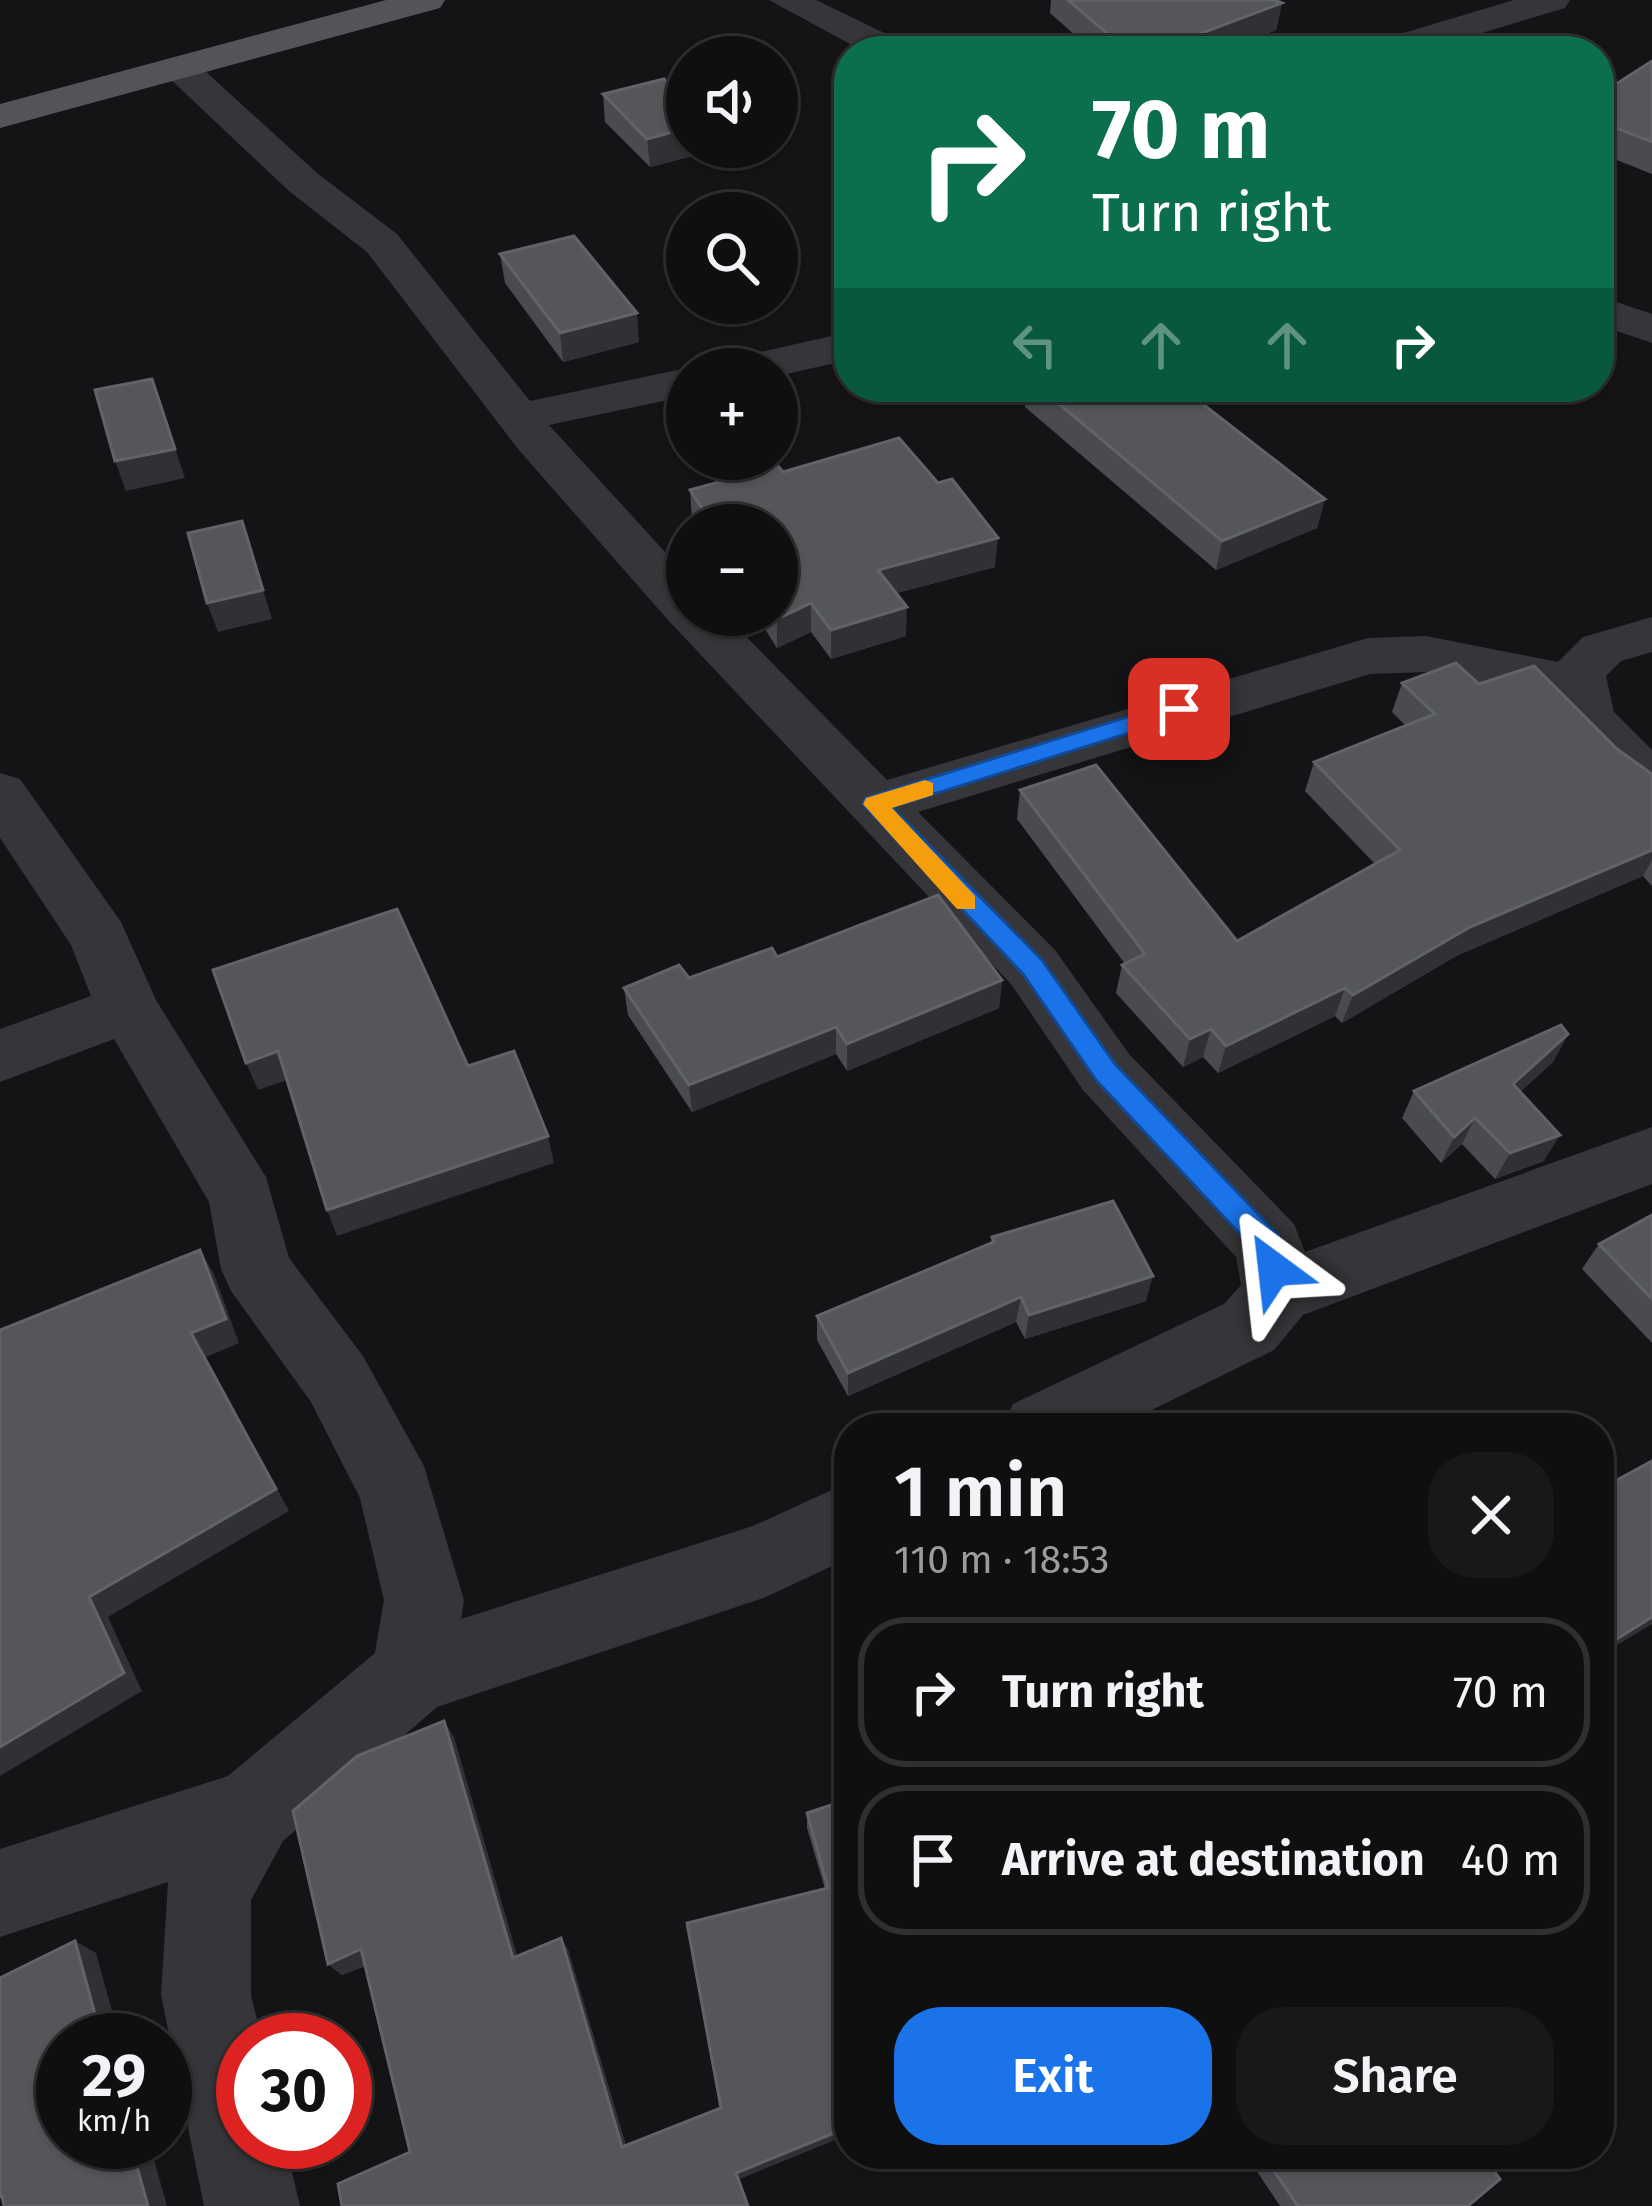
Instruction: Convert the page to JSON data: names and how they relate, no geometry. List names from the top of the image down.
{
  "page": {
    "map_buttons": ["+", "−"],
    "turn": ["70 m", "Turn right"],
    "heading": ["1 min", "110 m · 18:53"],
    "list": [
      {
        "name": "Turn right",
        "value": "70 m"
      },
      {
        "name": "Arrive at destination",
        "value": "40 m"
      }
    ],
    "buttons": ["Exit", "Share"],
    "speed": "29 km/h",
    "limit": "30"
  }
}
